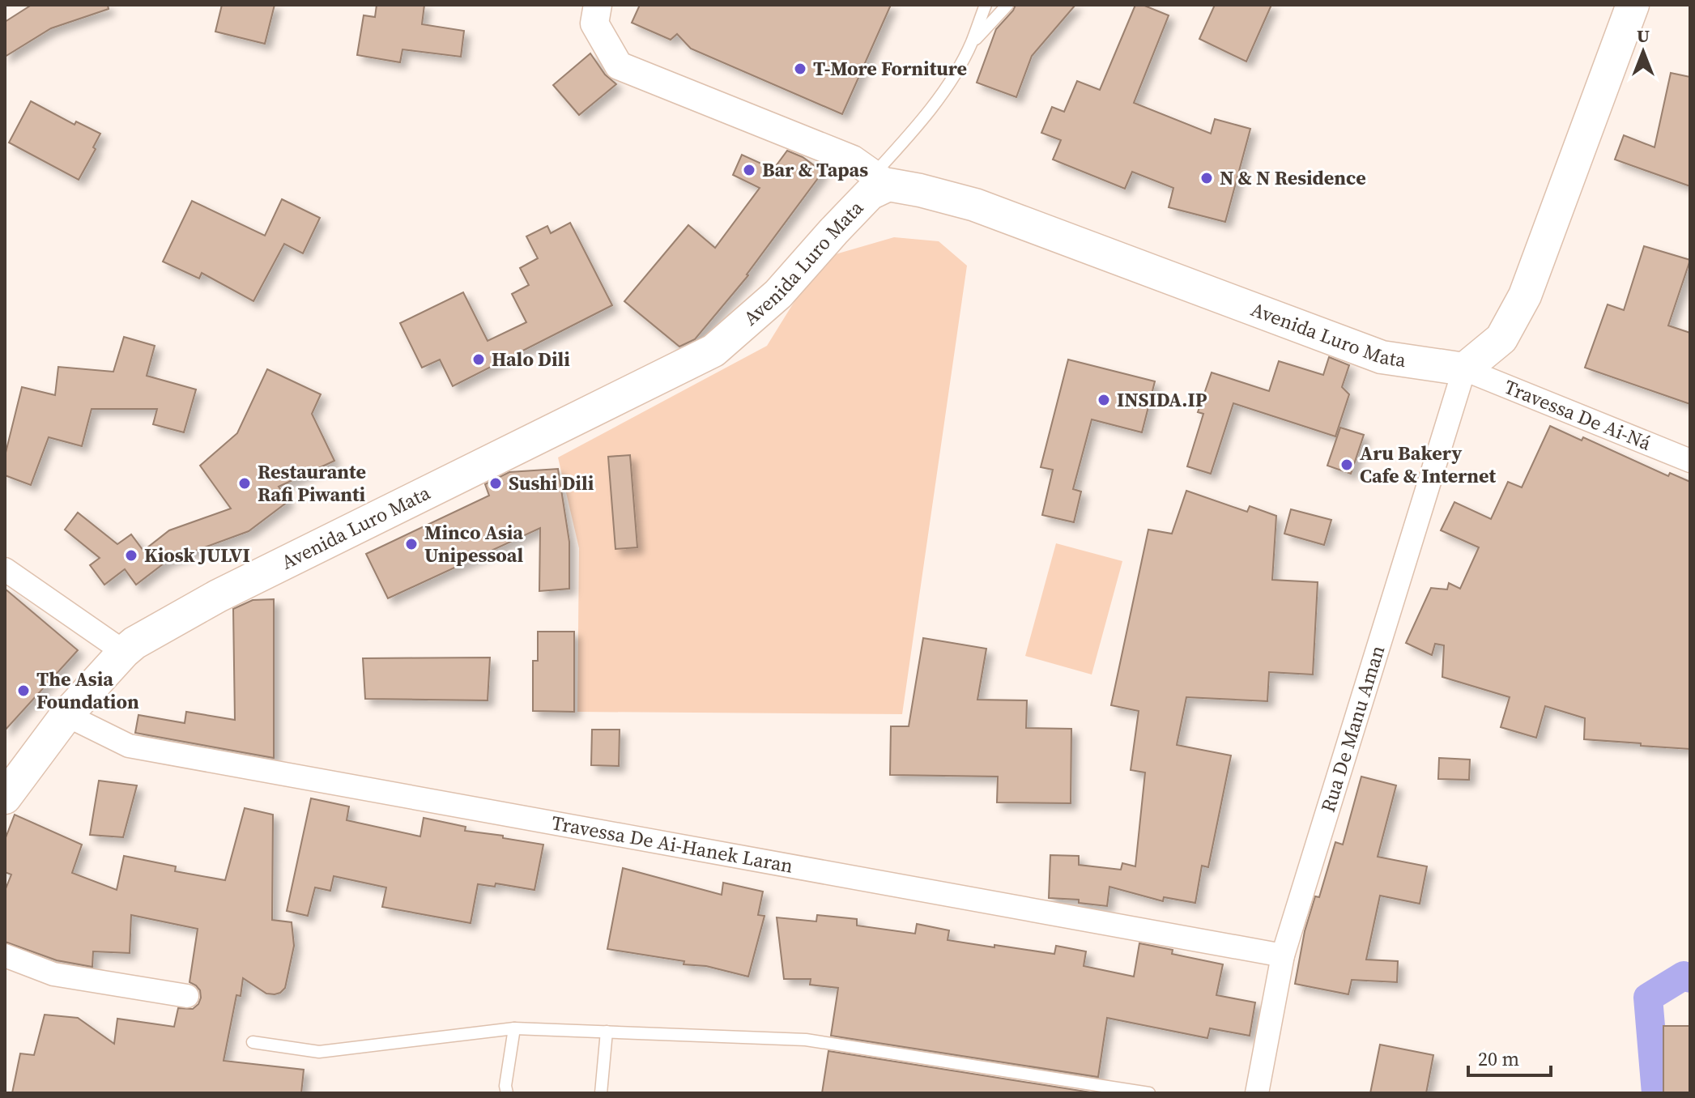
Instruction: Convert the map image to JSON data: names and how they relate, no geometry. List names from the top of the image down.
{
  "streets": {
    "main road": ["Avenida Luro Mata"],
    "street": ["Travessa De Ai-Ná", "Rua De Manu Aman", "Travessa De Ai-Hanek Laran"]
  },
  "crossings": [
    ["Avenida Luro Mata", "Travessa De Ai-Ná"],
    ["Avenida Luro Mata", "Rua De Manu Aman"],
    ["Avenida Luro Mata", "Travessa De Ai-Hanek Laran"],
    ["Travessa De Ai-Ná", "Rua De Manu Aman"],
    ["Rua De Manu Aman", "Travessa De Ai-Hanek Laran"]
  ],
  "places": [
    "T-More Forniture",
    "Bar & Tapas",
    "N & N Residence",
    "Halo Dili",
    "INSIDA.IP",
    "Aru Bakery Cafe & Internet",
    "Restaurante Rafi Piwanti",
    "Sushi Dili",
    "Minco Asia Unipessoal",
    "Kiosk JULVI",
    "The Asia Foundation"
  ],
  "scale_bar": "20 m",
  "north": "top"
}
